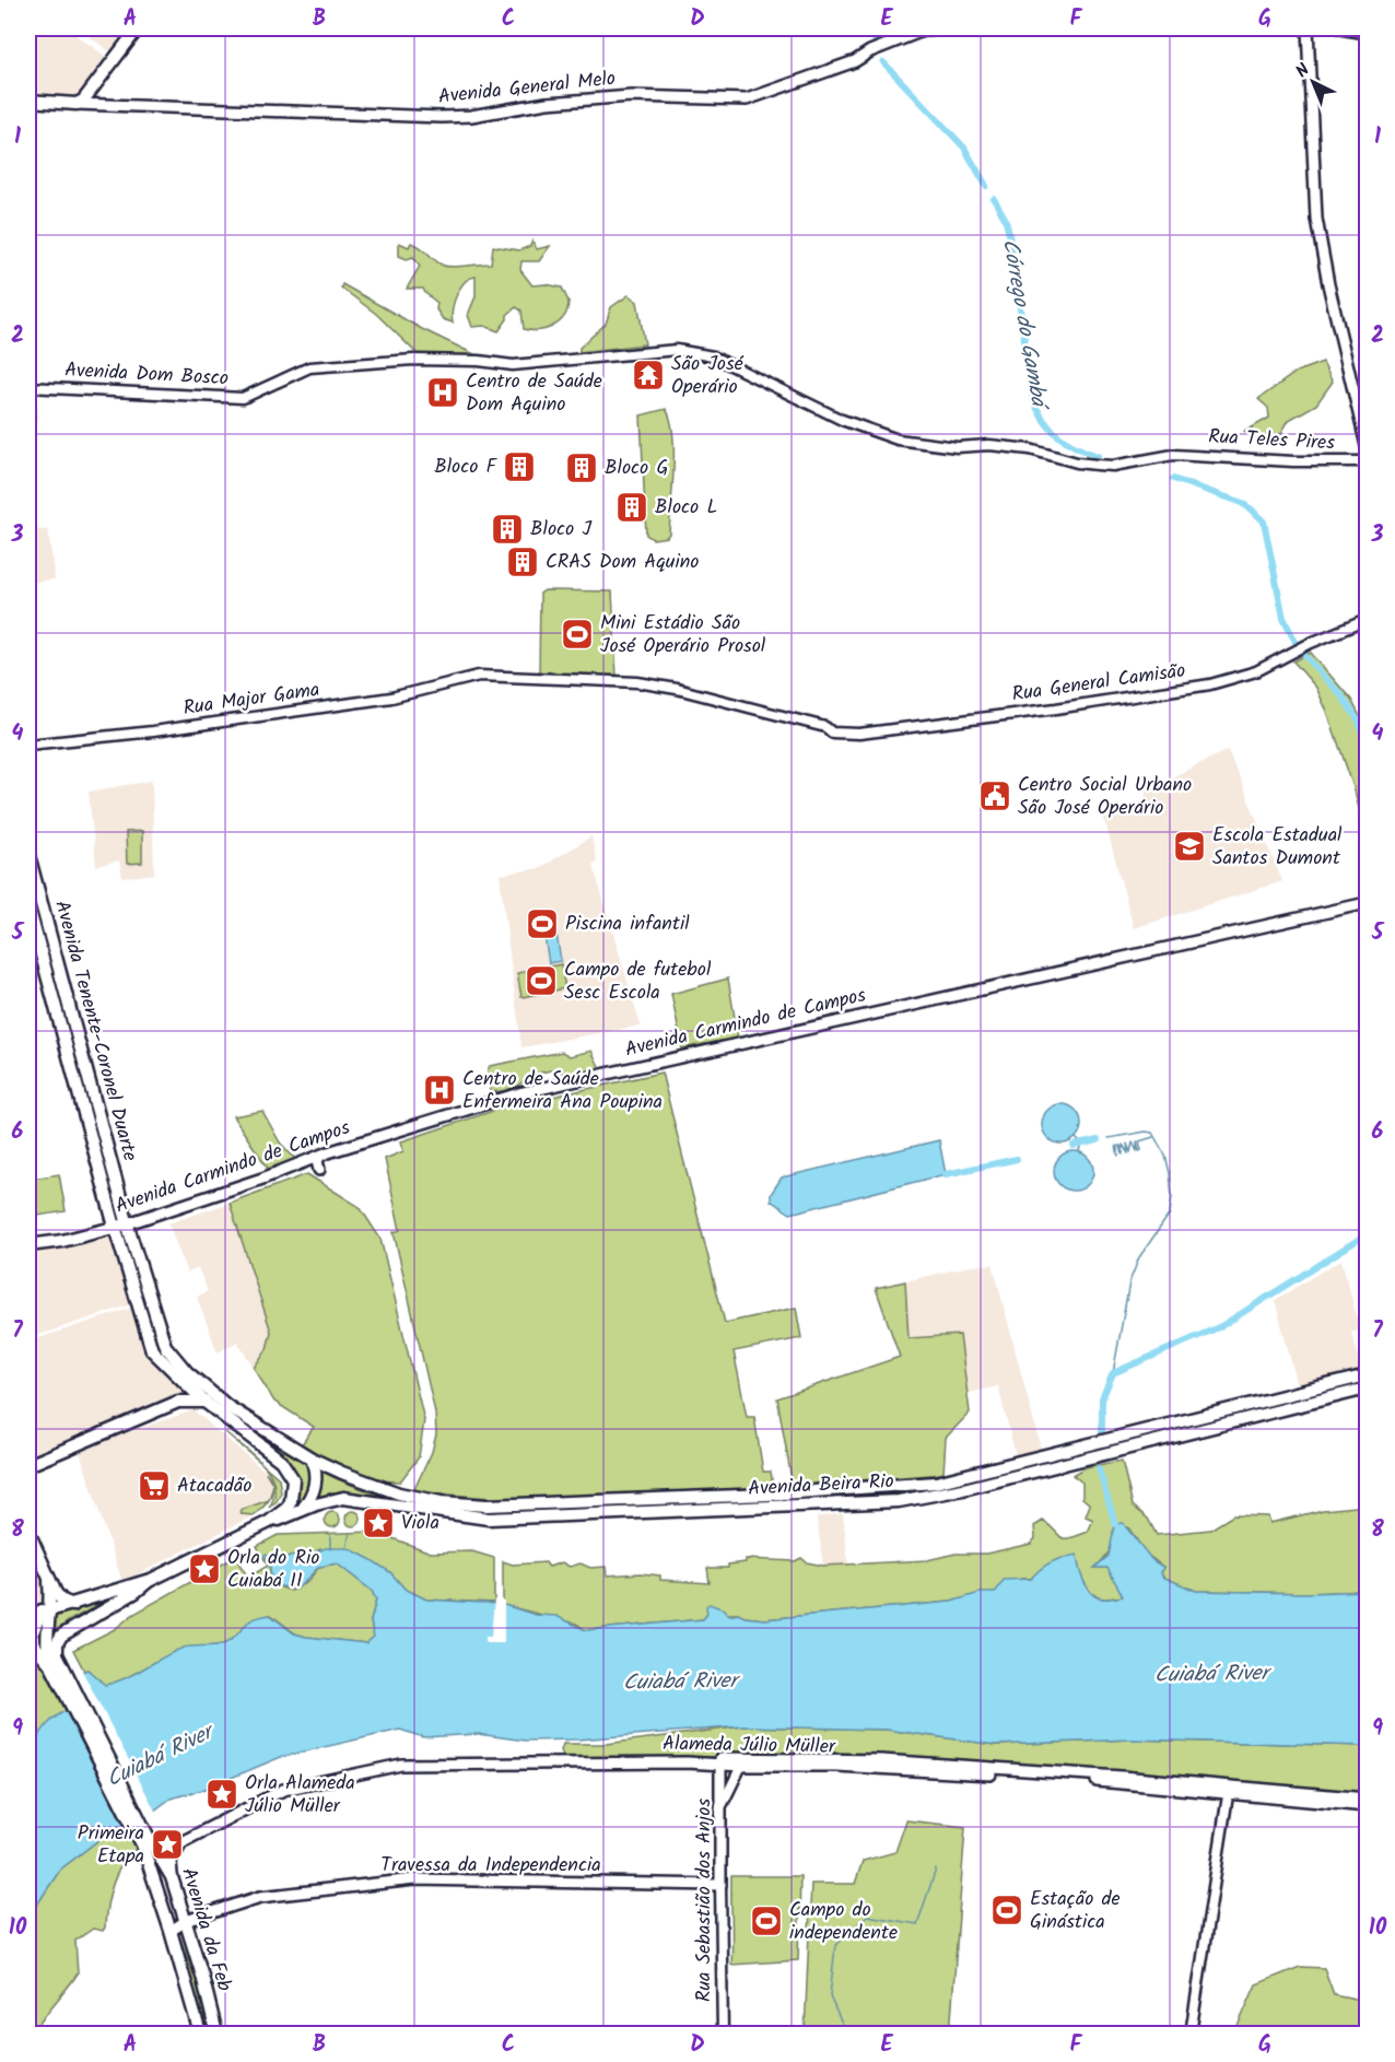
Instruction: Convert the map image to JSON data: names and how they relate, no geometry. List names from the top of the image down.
{
  "streets": {
    "main road": [
      "Avenida General Melo",
      "Avenida Carmindo de Campos",
      "Avenida Tenente-Coronel Duarte",
      "Avenida Beira Rio",
      "Alameda Júlio Müller",
      "Travessa da Independencia",
      "Rua Sebastião dos Anjos",
      "Avenida da Feb"
    ],
    "street": [
      "Avenida Dom Bosco",
      "Rua Teles Pires",
      "Rua General Camisão",
      "Rua Major Gama"
    ]
  },
  "crossings": [
    ["Avenida Dom Bosco", "Rua Teles Pires"],
    ["Rua General Camisão", "Rua Major Gama"],
    ["Avenida Carmindo de Campos", "Avenida Tenente-Coronel Duarte"],
    ["Avenida Tenente-Coronel Duarte", "Avenida Beira Rio"],
    ["Alameda Júlio Müller", "Rua Sebastião dos Anjos"],
    ["Alameda Júlio Müller", "Avenida da Feb"],
    ["Travessa da Independencia", "Rua Sebastião dos Anjos"],
    ["Travessa da Independencia", "Avenida da Feb"]
  ],
  "water": ["Córrego do Gambá", "Cuiabá River"],
  "places": {
    "temple": ["São José Operário"],
    "hospital": ["Centro de Saúde Dom Aquino", "Centro de Saúde Enfermeira Ana Poupina"],
    "building": [
      "Bloco F",
      "Bloco G",
      "Bloco L",
      "Bloco J",
      "CRAS Dom Aquino"
    ],
    "sports": [
      "Mini Estádio São José Operário Prosol",
      "Piscina infantil",
      "Campo de futebol Sesc Escola",
      "Estação de Ginástica",
      "Campo do independente"
    ],
    "public building": ["Centro Social Urbano São José Operário"],
    "school or university": ["Escola Estadual Santos Dumont"],
    "supermarket": ["Atacadão"],
    "place": [
      "Viola",
      "Orla do Rio Cuiabá II",
      "Orla Alameda Júlio Müller",
      "Primeira Etapa"
    ]
  },
  "north": "top left",
  "grid": {
    "columns": [
      "A",
      "B",
      "C",
      "D",
      "E",
      "F",
      "G"
    ],
    "rows": [
      "1",
      "2",
      "3",
      "4",
      "5",
      "6",
      "7",
      "8",
      "9",
      "10"
    ]
  }
}
